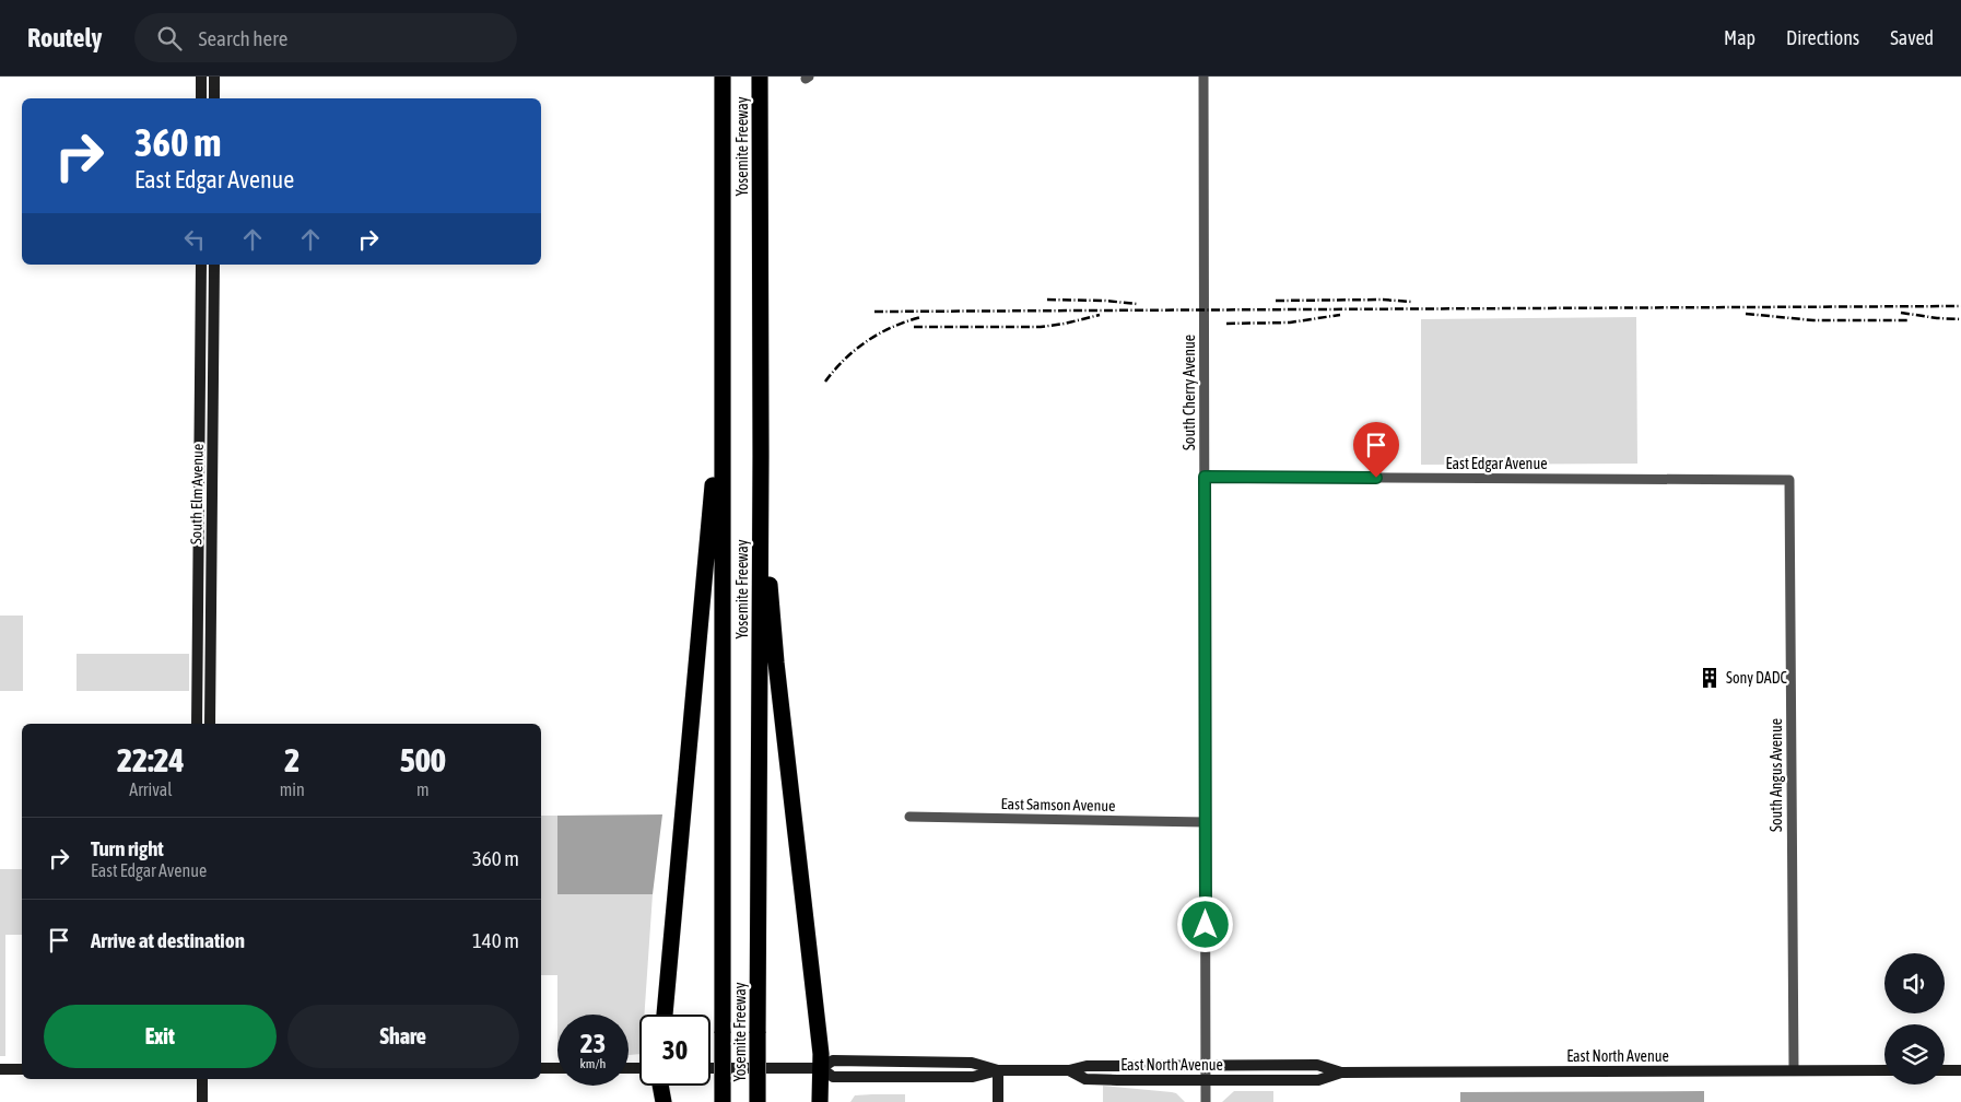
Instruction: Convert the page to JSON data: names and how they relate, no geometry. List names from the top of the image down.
{
  "streets": {
    "highway": ["Yosemite Freeway"],
    "street": [
      "South Cherry Avenue",
      "East Edgar Avenue",
      "South Elm Avenue",
      "South Angus Avenue",
      "East Samson Avenue",
      "East North Avenue"
    ]
  },
  "crossings": [
    ["South Cherry Avenue", "East Edgar Avenue"],
    ["South Cherry Avenue", "East Samson Avenue"],
    ["South Cherry Avenue", "East North Avenue"],
    ["East Edgar Avenue", "South Angus Avenue"],
    ["South Angus Avenue", "East North Avenue"]
  ],
  "places": {
    "building": ["Sony DADC"]
  },
  "page": {
    "header": "Routely",
    "search": "Search here",
    "nav": ["Map", "Directions", "Saved"],
    "turn": ["360 m", "East Edgar Avenue"],
    "eta": [
      "22:24",
      "Arrival",
      "2",
      "min",
      "500",
      "m"
    ],
    "list": [
      {
        "name": "Turn right",
        "note": "East Edgar Avenue",
        "value": "360 m"
      },
      {
        "name": "Arrive at destination",
        "value": "140 m"
      }
    ],
    "buttons": ["Exit", "Share"],
    "speed": "23 km/h",
    "limit": "30"
  }
}
